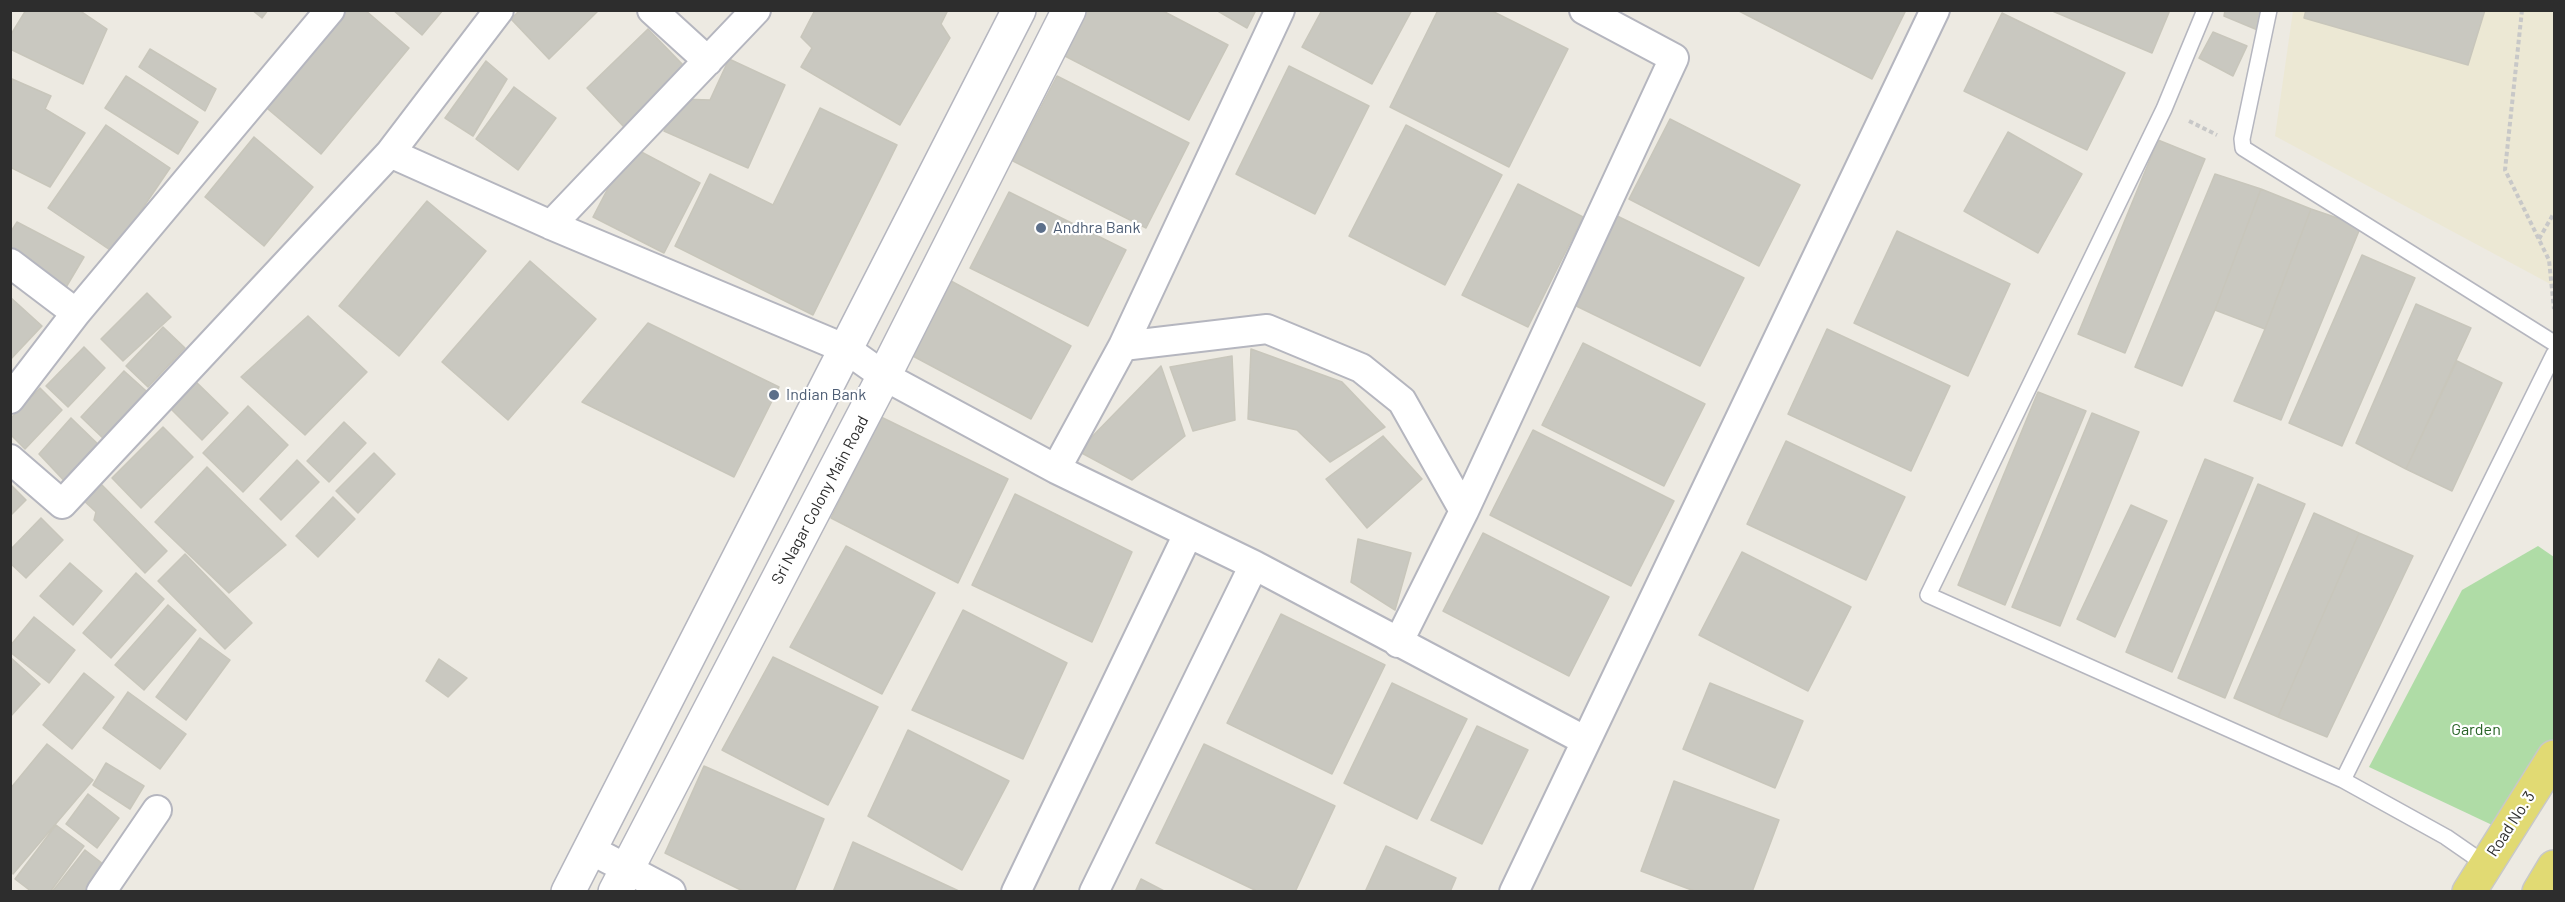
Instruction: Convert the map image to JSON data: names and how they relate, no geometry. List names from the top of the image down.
{
  "streets": {
    "main road": ["Sri Nagar Colony Main Road", "Road No. 3"]
  },
  "parks": ["Garden"],
  "places": ["Andhra Bank", "Indian Bank"]
}
